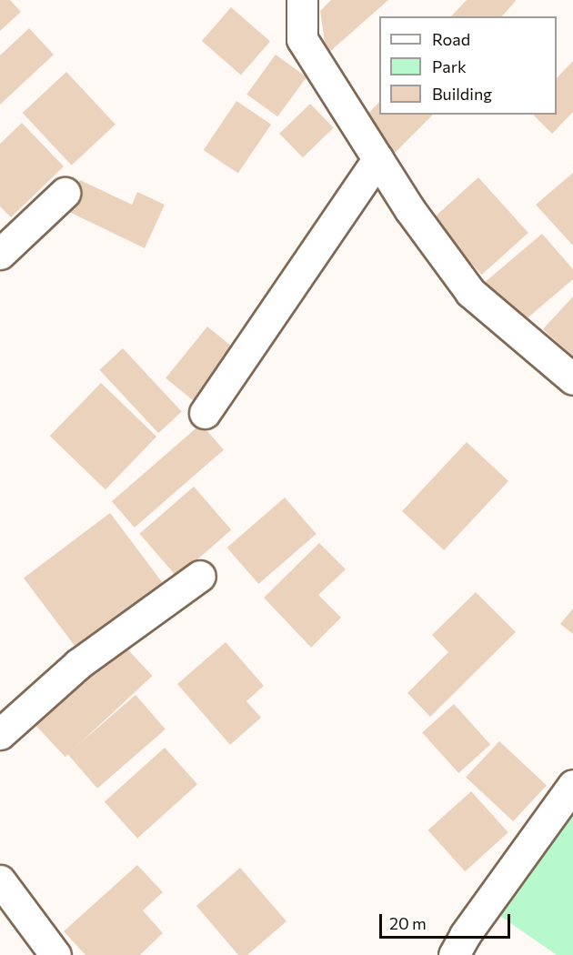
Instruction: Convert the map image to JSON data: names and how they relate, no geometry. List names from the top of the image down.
{
  "legend": ["Road", "Park", "Building"],
  "scale_bar": "20 m"
}
